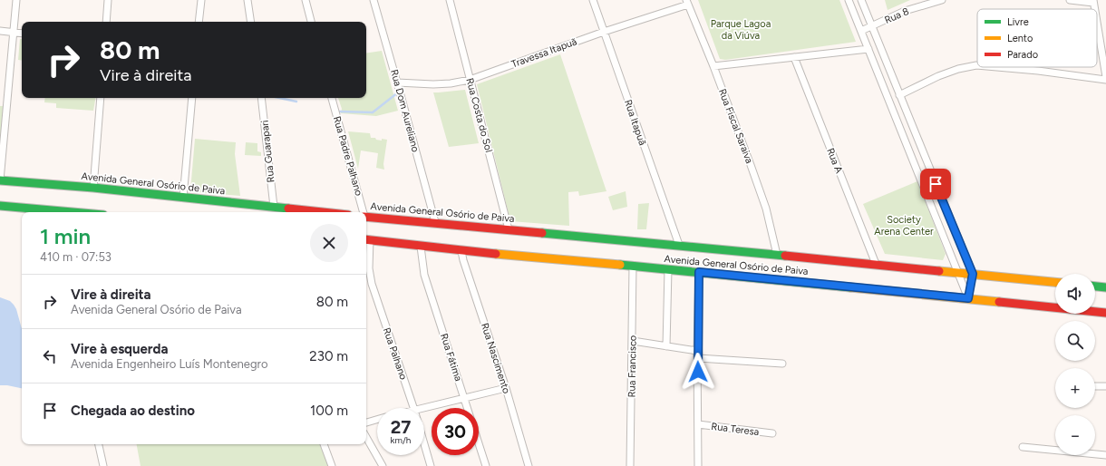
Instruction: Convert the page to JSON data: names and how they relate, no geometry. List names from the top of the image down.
{
  "streets": {
    "main road": ["Avenida General Osório de Paiva"],
    "street": [
      "Rua 8",
      "Travessa Itapuã",
      "Rua Dom Aureliano",
      "Rua Costa do Sol",
      "Rua Itapuã",
      "Rua Fiscal Saraiva",
      "Rua Guarapari",
      "Rua Padre Palhano",
      "Rua A",
      "Rua Palhano",
      "Rua Fátima",
      "Rua Nascimento",
      "Rua Francisco",
      "Rua Teresa"
    ]
  },
  "crossings": [
    ["Travessa Itapuã", "Rua Dom Aureliano"],
    ["Travessa Itapuã", "Rua Costa do Sol"],
    ["Travessa Itapuã", "Rua Itapuã"],
    ["Travessa Itapuã", "Rua Fiscal Saraiva"],
    ["Rua Dom Aureliano", "Avenida General Osório de Paiva"],
    ["Rua Costa do Sol", "Avenida General Osório de Paiva"],
    ["Rua Itapuã", "Avenida General Osório de Paiva"],
    ["Rua Fiscal Saraiva", "Avenida General Osório de Paiva"],
    ["Rua Guarapari", "Avenida General Osório de Paiva"],
    ["Rua A", "Avenida General Osório de Paiva"],
    ["Avenida General Osório de Paiva", "Rua Palhano"],
    ["Avenida General Osório de Paiva", "Rua Fátima"],
    ["Avenida General Osório de Paiva", "Rua Nascimento"],
    ["Avenida General Osório de Paiva", "Rua Francisco"]
  ],
  "parks": ["Parque Lagoa da Viúva", "Society Arena Center"],
  "legend": ["Livre", "Lento", "Parado"],
  "page": {
    "turn": ["80 m", "Vire à direita"],
    "heading": ["1 min", "410 m · 07:53"],
    "map_buttons": ["+", "−"],
    "list": [
      {
        "name": "Vire à direita",
        "note": "Avenida General Osório de Paiva",
        "value": "80 m"
      },
      {
        "name": "Vire à esquerda",
        "note": "Avenida Engenheiro Luís Montenegro",
        "value": "230 m"
      },
      {
        "name": "Chegada ao destino",
        "value": "100 m"
      }
    ],
    "speed": "27 km/h",
    "limit": "30"
  }
}
